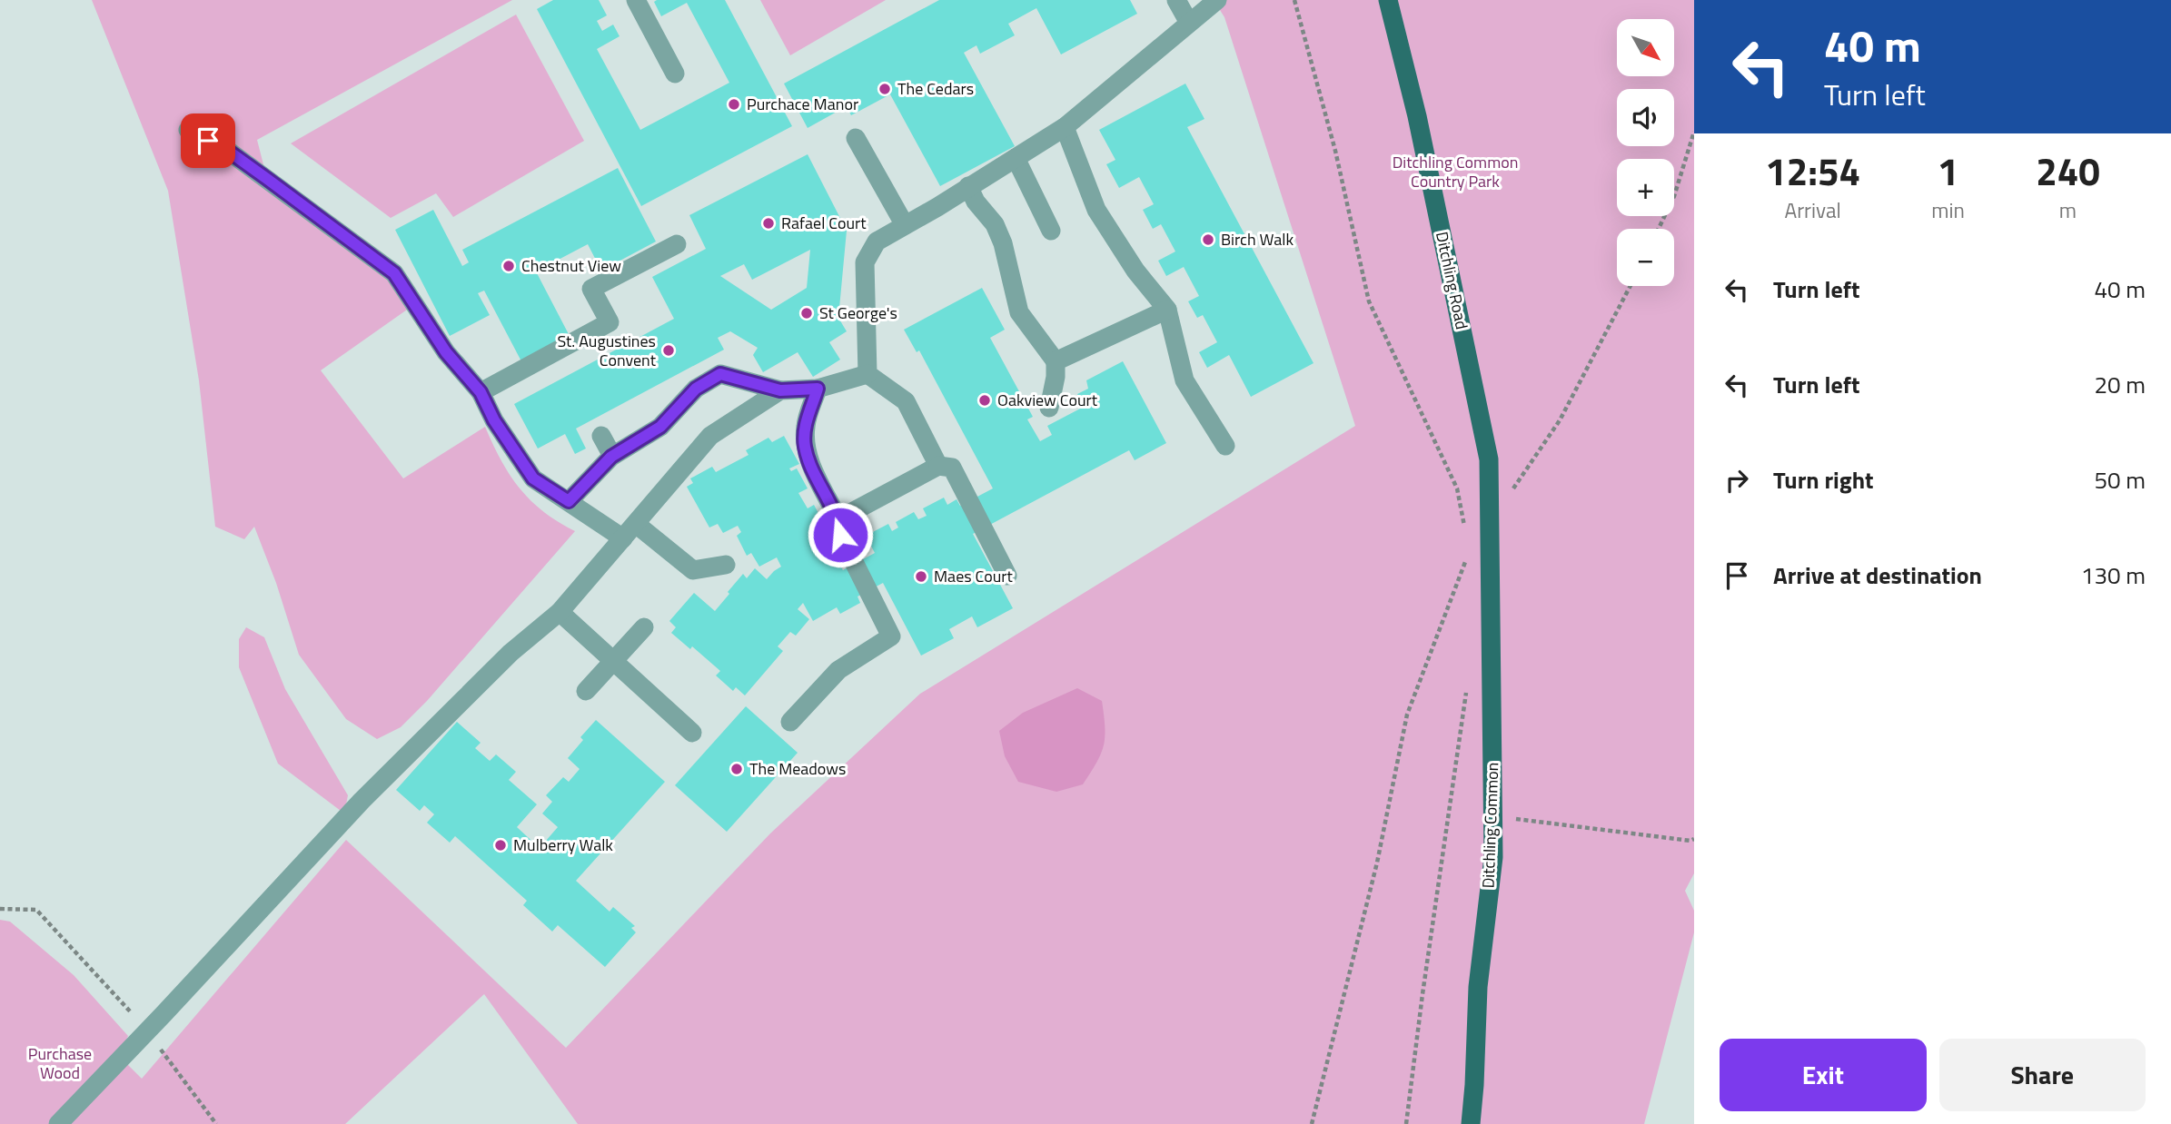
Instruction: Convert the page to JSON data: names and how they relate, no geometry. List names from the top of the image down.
{
  "streets": {
    "main road": ["Ditchling Road", "Ditchling Common"]
  },
  "crossings": [
    ["Ditchling Road", "Ditchling Common"]
  ],
  "parks": ["Ditchling Common Country Park", "Purchase Wood"],
  "places": [
    "The Cedars",
    "Purchace Manor",
    "Rafael Court",
    "Birch Walk",
    "Chestnut View",
    "St George's",
    "St. Augustines Convent",
    "Oakview Court",
    "Maes Court",
    "The Meadows",
    "Mulberry Walk"
  ],
  "north": "bottom right",
  "page": {
    "turn": ["40 m", "Turn left"],
    "map_buttons": ["+", "−"],
    "eta": [
      "12:54",
      "Arrival",
      "1",
      "min",
      "240",
      "m"
    ],
    "list": [
      {
        "name": "Turn left",
        "value": "40 m"
      },
      {
        "name": "Turn left",
        "value": "20 m"
      },
      {
        "name": "Turn right",
        "value": "50 m"
      },
      {
        "name": "Arrive at destination",
        "value": "130 m"
      }
    ],
    "buttons": ["Exit", "Share"]
  }
}
